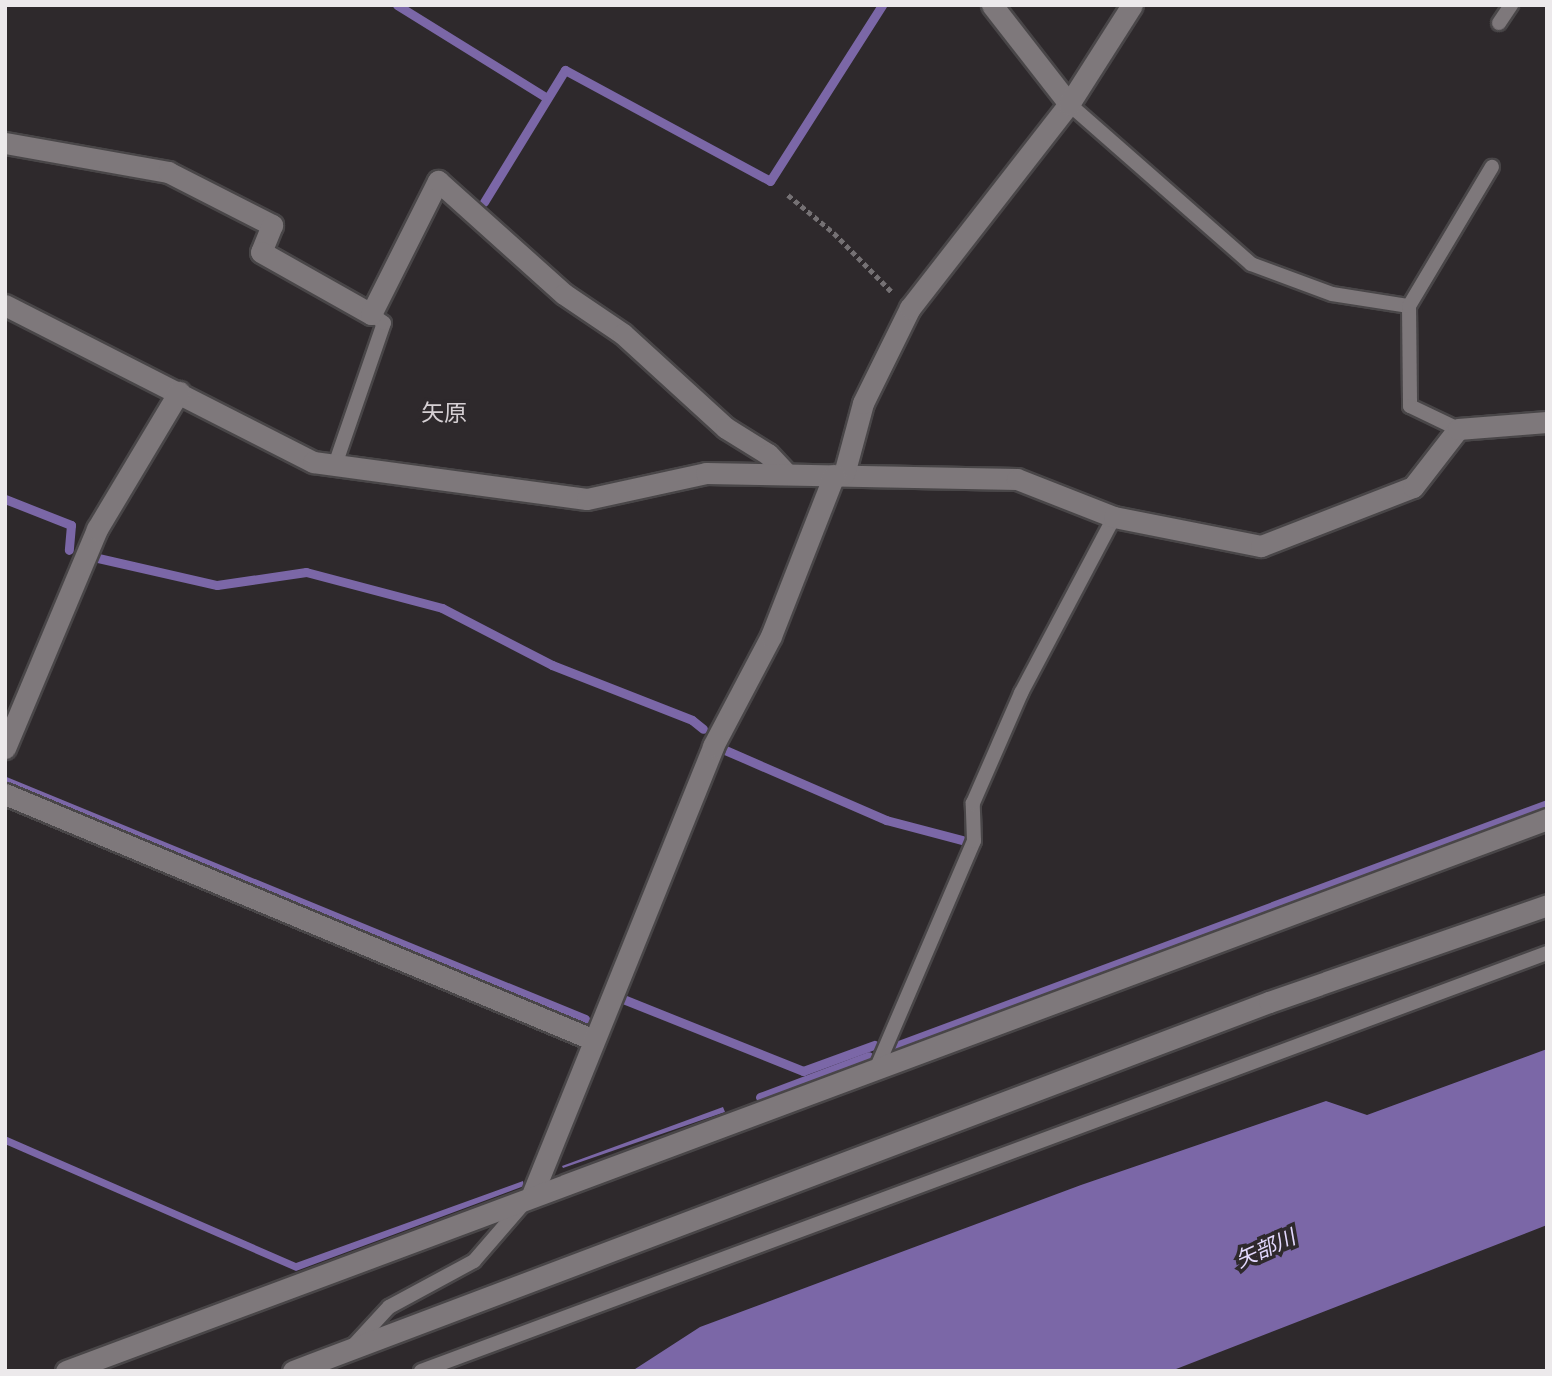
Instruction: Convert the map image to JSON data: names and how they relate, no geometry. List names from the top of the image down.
{
  "districts": ["矢原"],
  "water": ["矢部川"]
}
